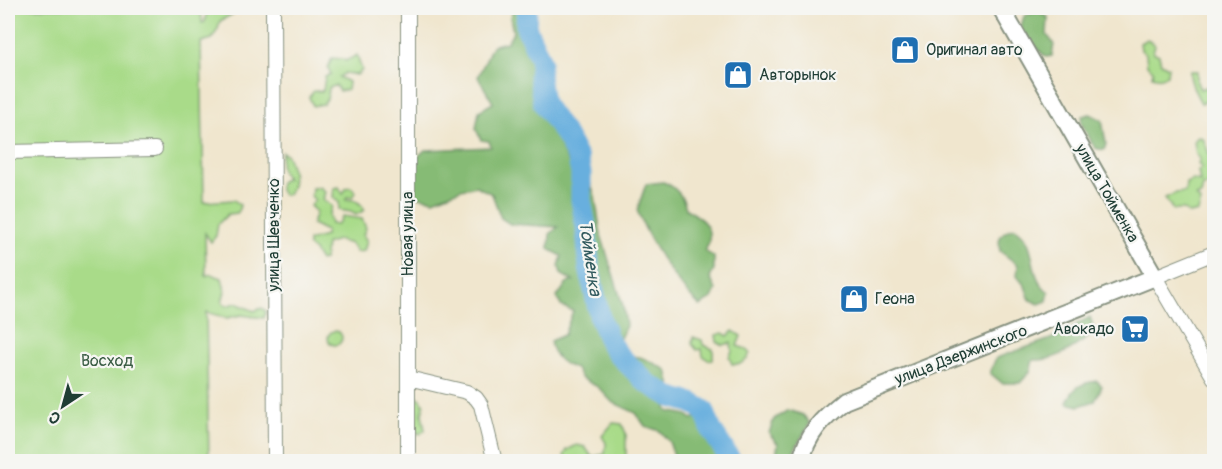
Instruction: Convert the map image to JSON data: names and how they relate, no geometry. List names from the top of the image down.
{
  "streets": {
    "street": [
      "улица Тойменка",
      "Новая улица",
      "улица Шевченко",
      "улица Дзержинского"
    ]
  },
  "crossings": [
    ["улица Тойменка", "улица Дзержинского"]
  ],
  "water": ["Тойменка"],
  "parks": ["Восход"],
  "places": {
    "shop": ["Оригинал авто", "Авторынок", "Геона"],
    "supermarket": ["Авокадо"]
  },
  "north": "bottom left"
}
